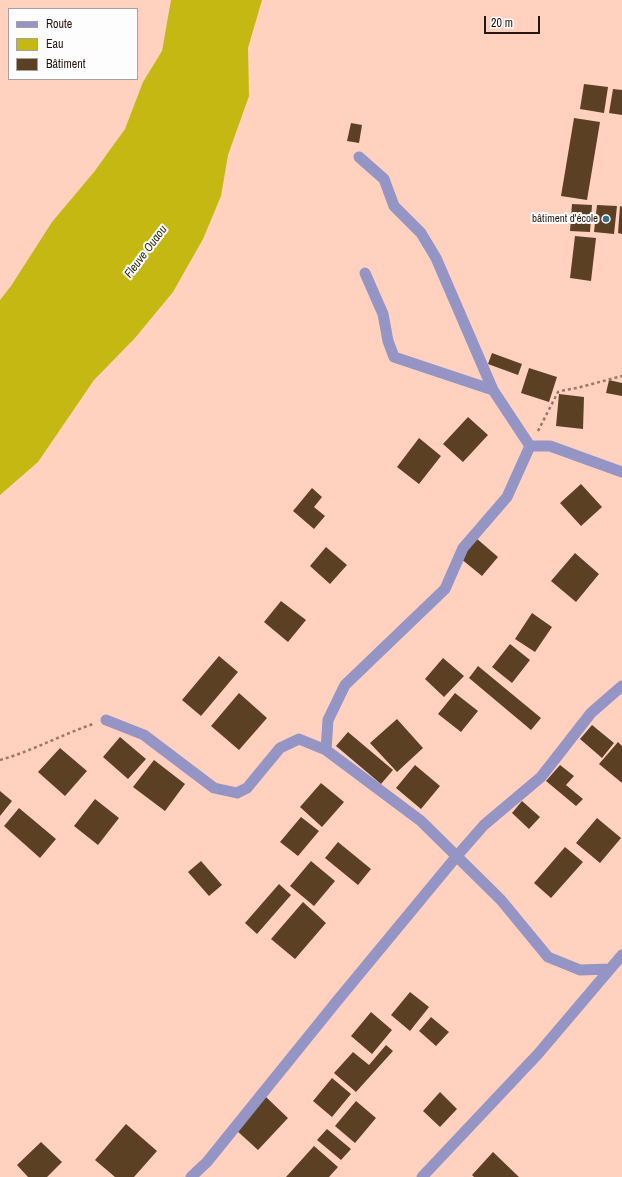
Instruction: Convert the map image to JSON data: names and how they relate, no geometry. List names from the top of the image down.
{
  "water": ["Fleuve Ouaou"],
  "places": ["bâtiment d'école"],
  "legend": ["Route", "Eau", "Bâtiment"],
  "scale_bar": "20 m"
}
